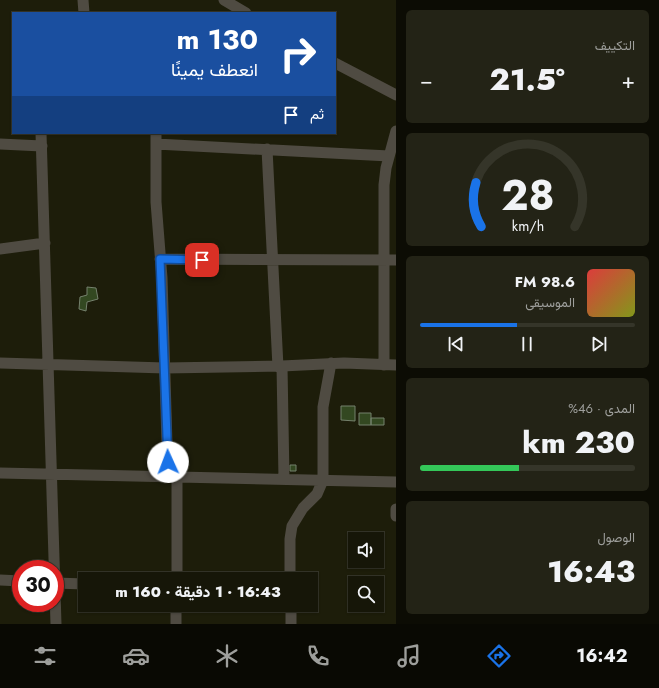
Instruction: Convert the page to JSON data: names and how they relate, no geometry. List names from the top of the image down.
{
  "page": {
    "tile": [
      "التكييف",
      ["المدى · 46%", "230 km"],
      ["الوصول", "16:43"]
    ],
    "turn": ["130 m", "انعطف يمينًا"],
    "heat": ["−", "21.5°", "+"],
    "then": "ثم",
    "song": ["98.6 FM", "الموسيقى"],
    "limit": "30",
    "trip": "16:43 · 1 دقيقة · 160 m",
    "tabs": "16:42",
    "gauge": ["28", "km/h"]
  }
}
